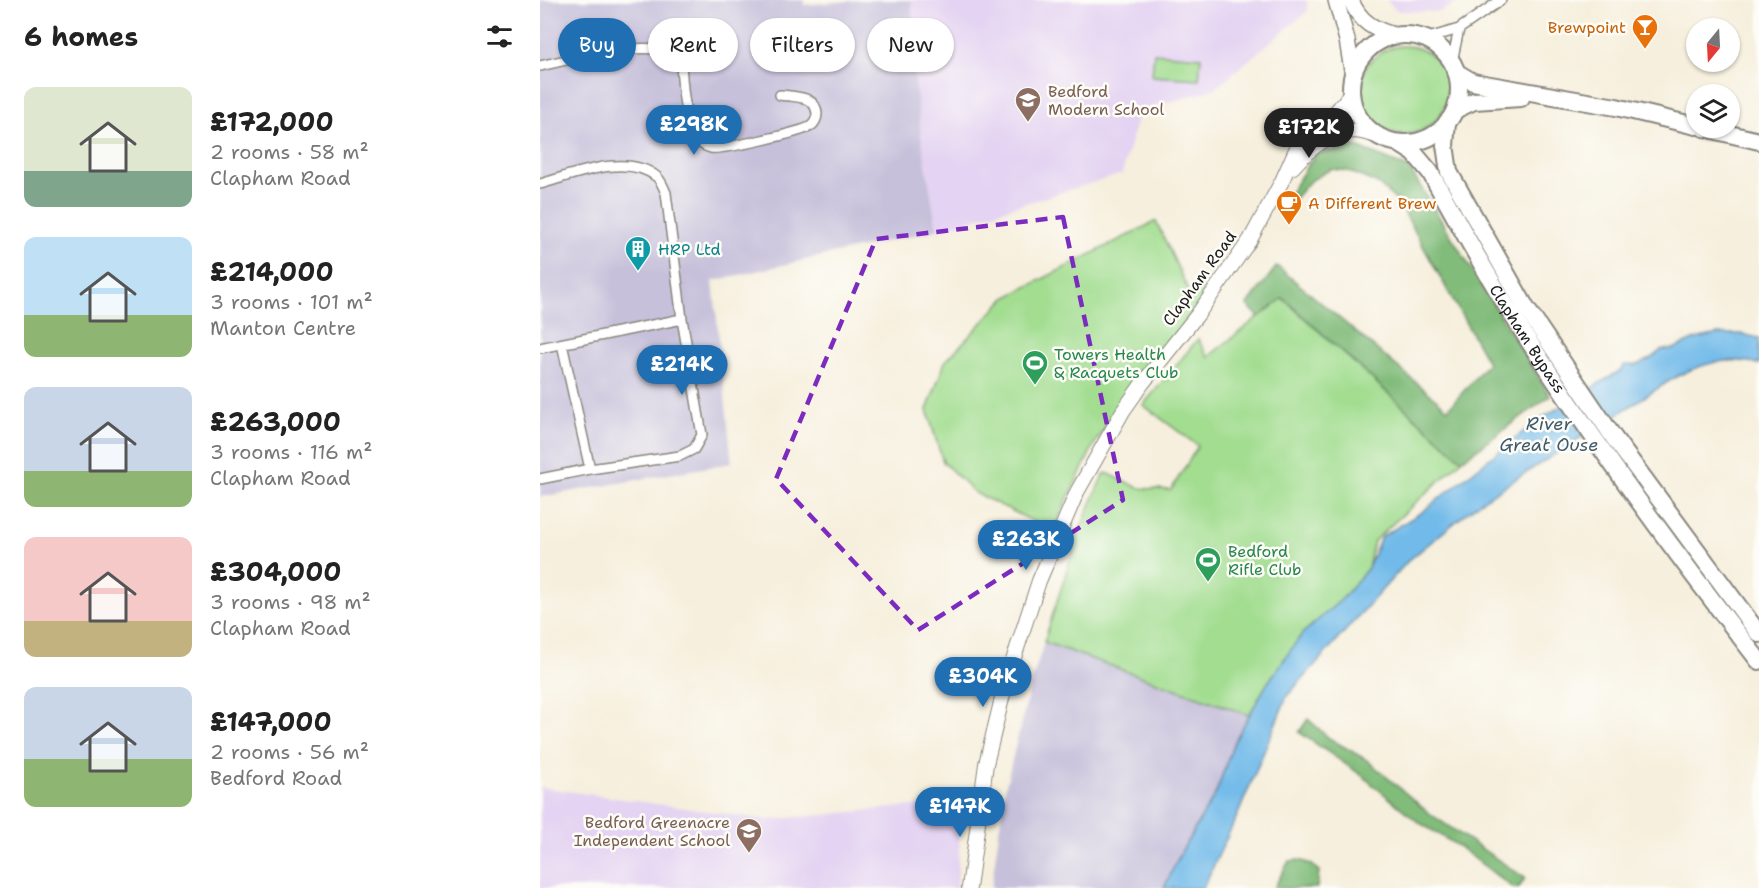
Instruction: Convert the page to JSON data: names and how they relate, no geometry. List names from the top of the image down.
{
  "streets": {
    "highway": ["Clapham Bypass"],
    "street": ["Clapham Road"]
  },
  "crossings": [
    ["Clapham Road", "Clapham Bypass"]
  ],
  "water": ["River Great Ouse"],
  "places": {
    "bar": ["Brewpoint"],
    "school or university": ["Bedford Modern School", "Bedford Greenacre Independent School"],
    "cafe": ["A Different Brew"],
    "building": ["HRP Ltd"],
    "sports": ["Towers Health & Racquets Club", "Bedford Rifle Club"]
  },
  "north": "bottom",
  "page": {
    "heading": "6 homes",
    "chip": [
      "Buy",
      "Rent",
      "Filters",
      "New"
    ],
    "list": [
      {
        "name": "£172,000",
        "note": "2 rooms · 58 m² · Clapham Road"
      },
      {
        "name": "£214,000",
        "note": "3 rooms · 101 m² · Manton Centre"
      },
      {
        "name": "£263,000",
        "note": "3 rooms · 116 m² · Clapham Road"
      },
      {
        "name": "£304,000",
        "note": "3 rooms · 98 m² · Clapham Road"
      },
      {
        "name": "£147,000",
        "note": "2 rooms · 56 m² · Bedford Road"
      }
    ],
    "price": [
      "£298K",
      "£172K",
      "£214K",
      "£263K",
      "£304K",
      "£147K"
    ]
  }
}
